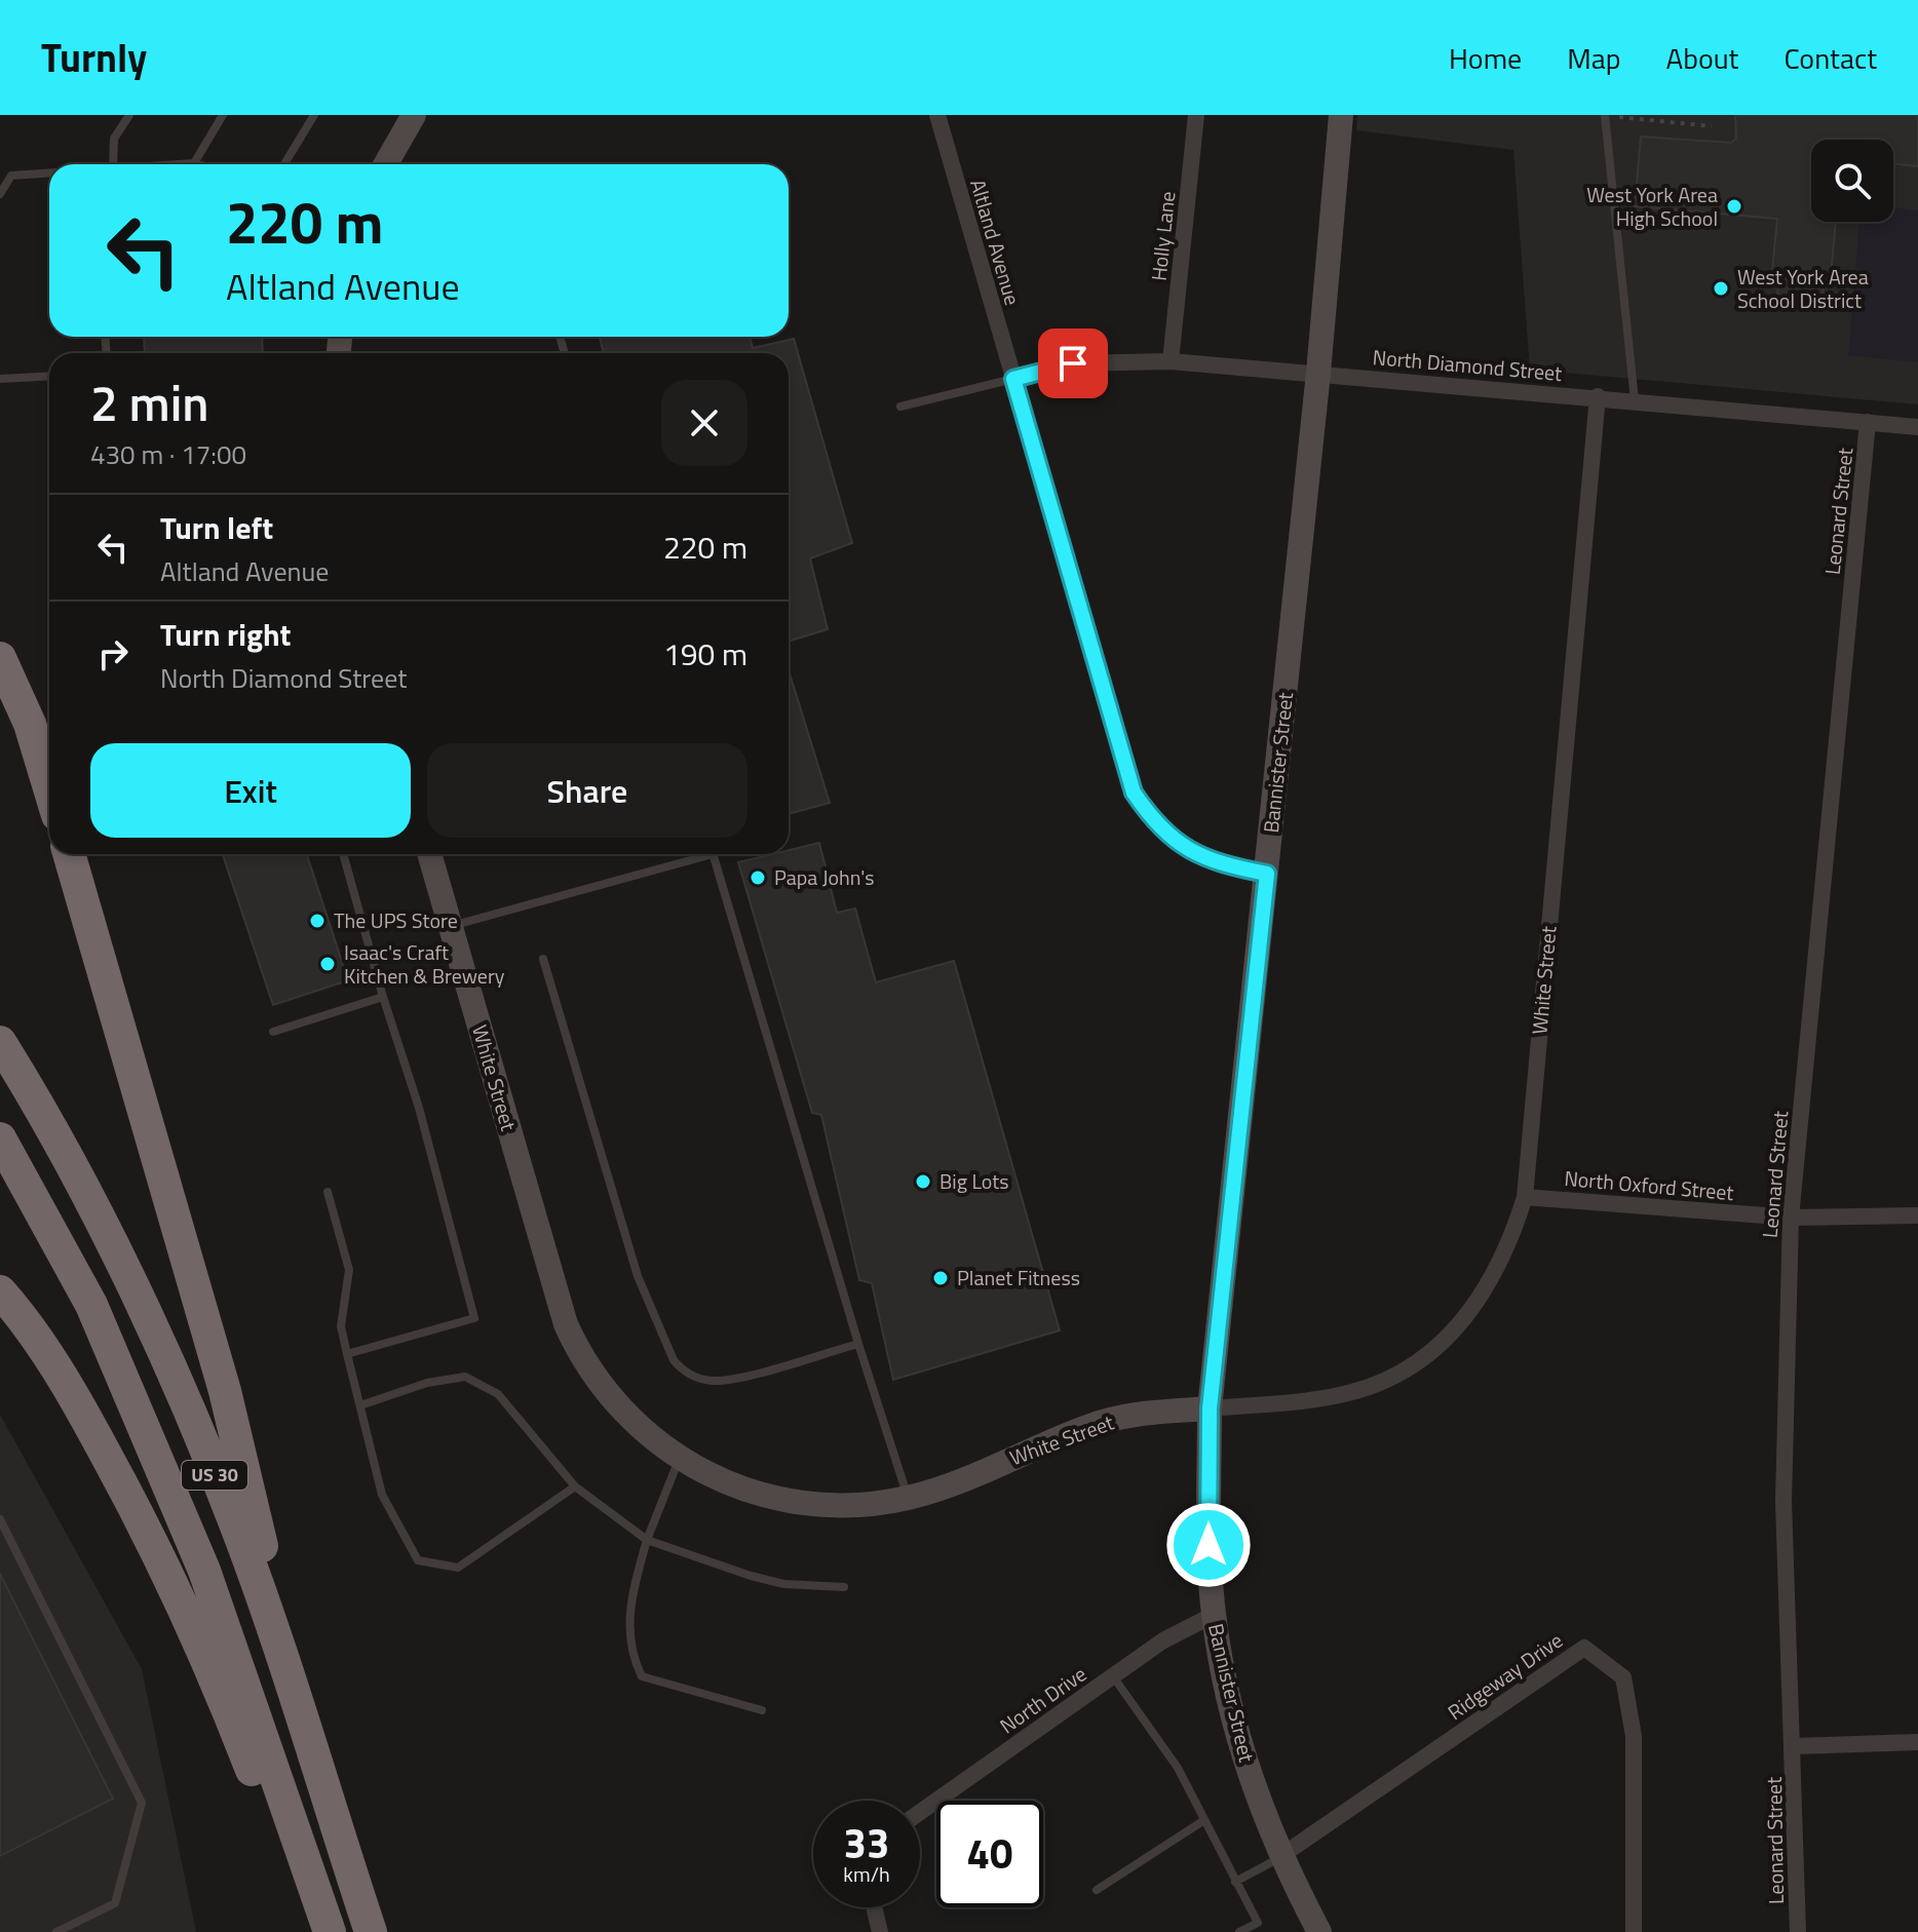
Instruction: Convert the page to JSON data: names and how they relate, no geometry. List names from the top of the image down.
{
  "streets": {
    "highway": ["US 30"],
    "street": [
      "Holly Lane",
      "Altland Avenue",
      "North Diamond Street",
      "Leonard Street",
      "Bannister Street",
      "White Street",
      "North Oxford Street",
      "Ridgeway Drive",
      "North Drive"
    ]
  },
  "crossings": [
    ["Holly Lane", "North Diamond Street"],
    ["Altland Avenue", "North Diamond Street"],
    ["Altland Avenue", "Bannister Street"],
    ["North Diamond Street", "Leonard Street"],
    ["North Diamond Street", "Bannister Street"],
    ["North Diamond Street", "White Street"],
    ["Leonard Street", "North Oxford Street"],
    ["Bannister Street", "White Street"],
    ["Bannister Street", "Ridgeway Drive"],
    ["Bannister Street", "North Drive"],
    ["White Street", "North Oxford Street"]
  ],
  "places": [
    "West York Area High School",
    "West York Area School District",
    "Papa John's",
    "The UPS Store",
    "Isaac's Craft Kitchen & Brewery",
    "Big Lots",
    "Planet Fitness"
  ],
  "page": {
    "header": "Turnly",
    "nav": [
      "Home",
      "Map",
      "About",
      "Contact"
    ],
    "turn": ["220 m", "Altland Avenue"],
    "heading": ["2 min", "430 m · 17:00"],
    "list": [
      {
        "name": "Turn left",
        "note": "Altland Avenue",
        "value": "220 m"
      },
      {
        "name": "Turn right",
        "note": "North Diamond Street",
        "value": "190 m"
      }
    ],
    "buttons": ["Exit", "Share"],
    "speed": "33 km/h",
    "limit": "40"
  }
}
